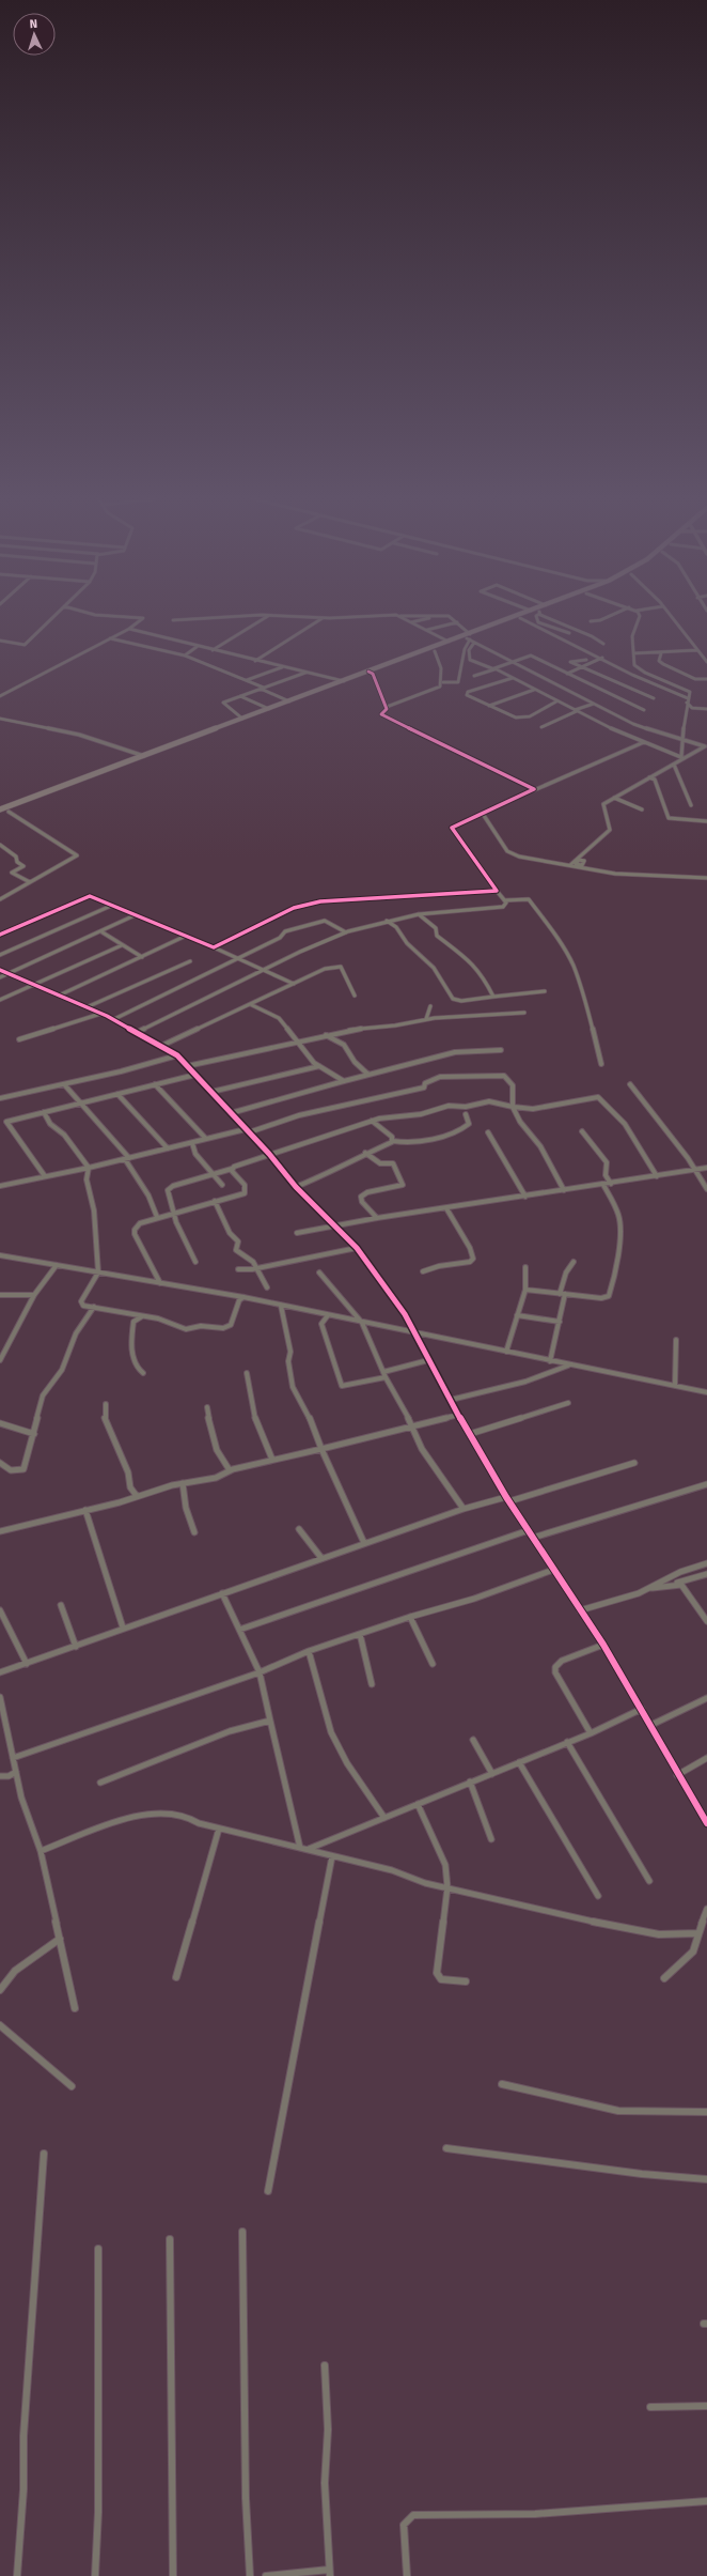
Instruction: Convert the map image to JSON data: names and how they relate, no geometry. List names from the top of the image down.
{
  "north": "top"
}
